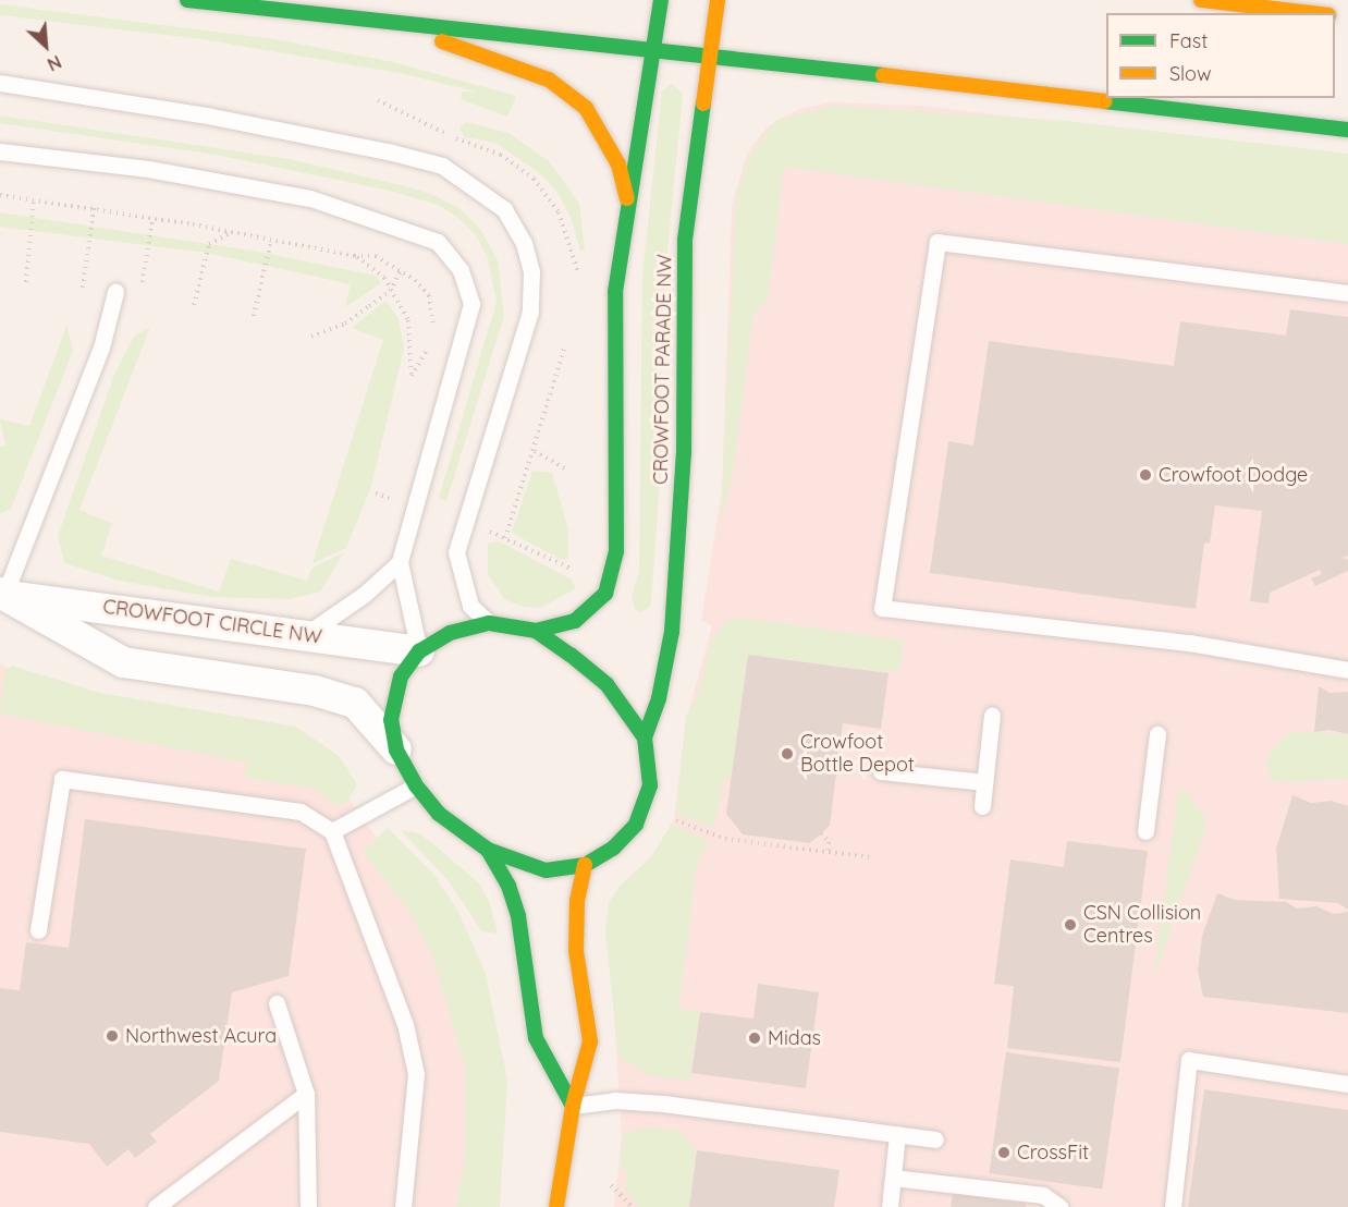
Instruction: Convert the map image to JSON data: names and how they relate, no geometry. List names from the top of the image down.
{
  "streets": {
    "main road": ["CROWFOOT PARADE NW"],
    "street": ["CROWFOOT CIRCLE NW"]
  },
  "places": [
    "Crowfoot Dodge",
    "Crowfoot Bottle Depot",
    "CSN Collision Centres",
    "Northwest Acura",
    "Midas",
    "CrossFit"
  ],
  "legend": ["Fast", "Slow"],
  "north": "bottom right"
}
